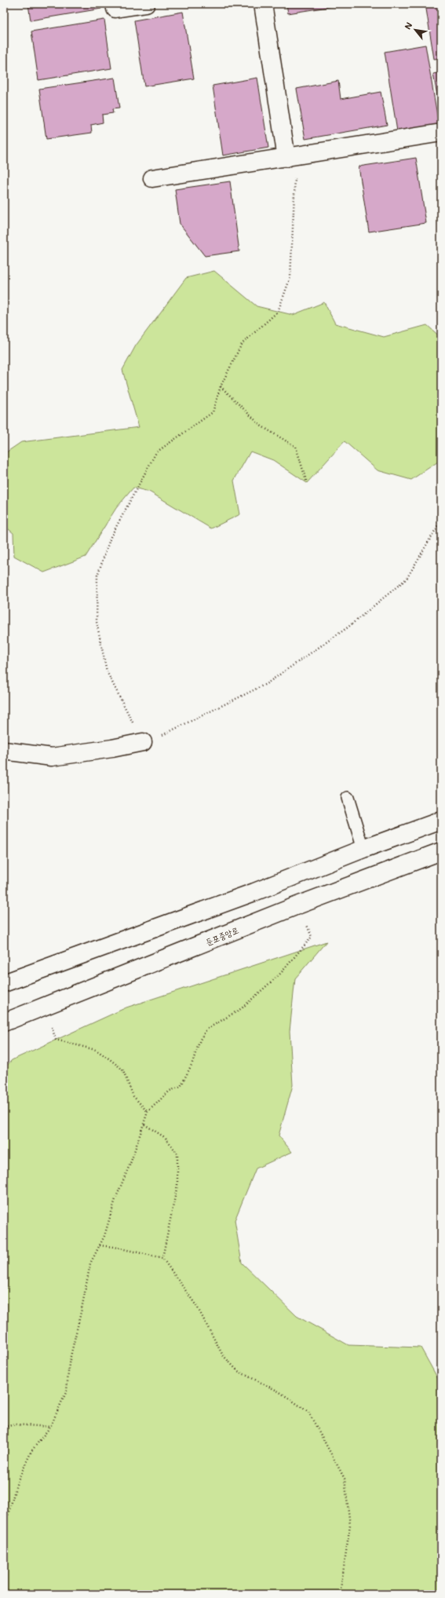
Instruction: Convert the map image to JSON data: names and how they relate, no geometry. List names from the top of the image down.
{
  "streets": {
    "street": ["둔포중앙로"]
  },
  "north": "top left"
}
